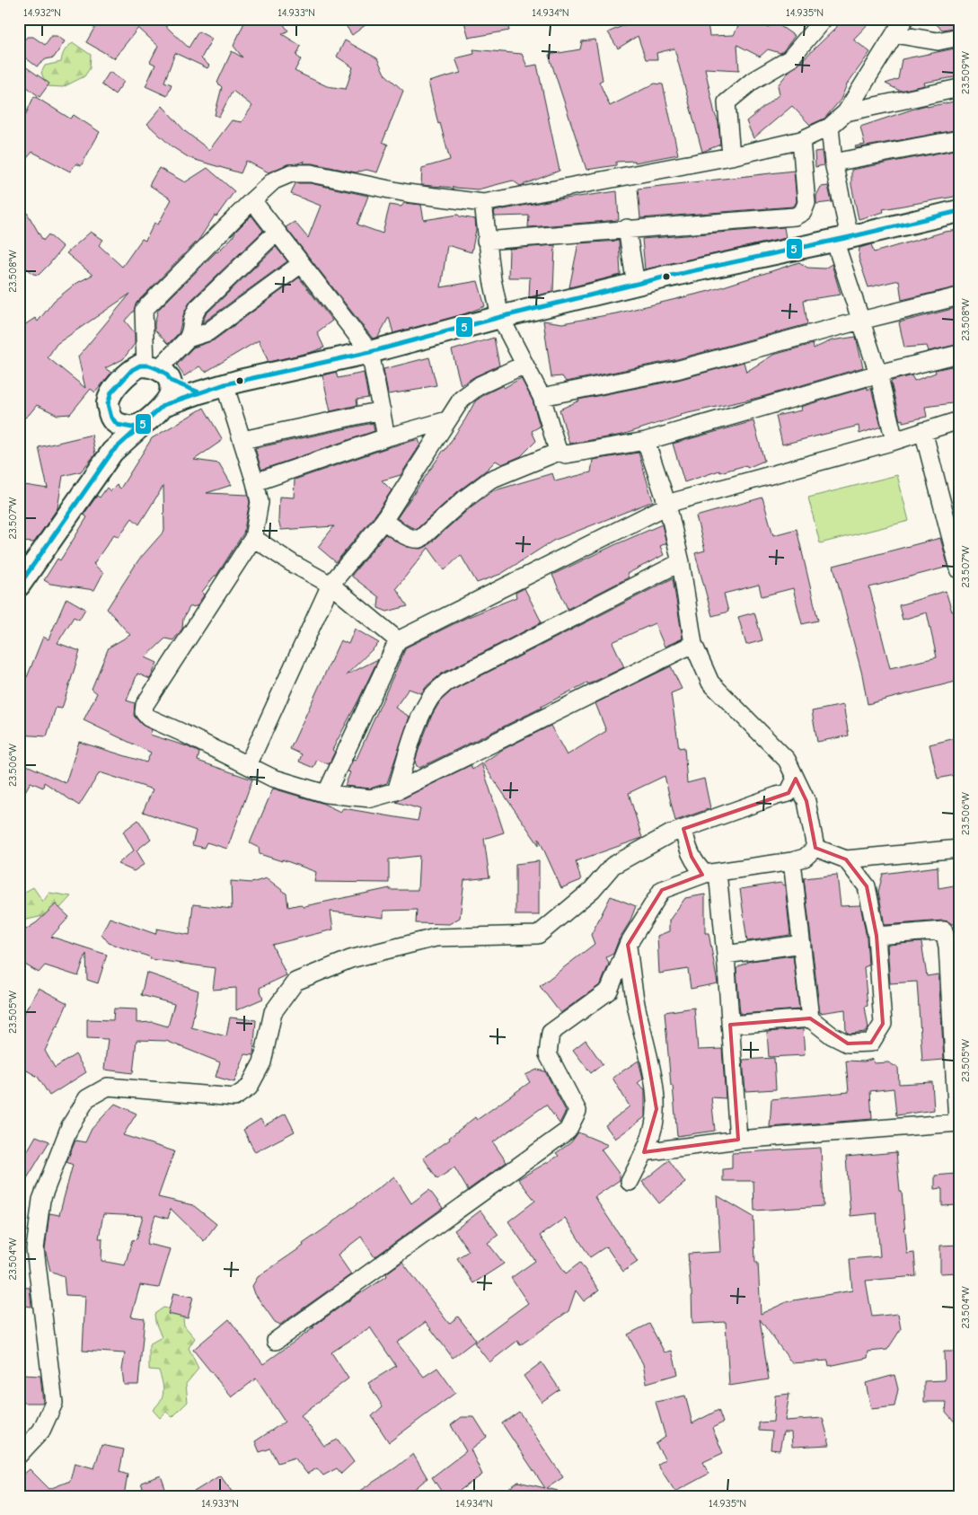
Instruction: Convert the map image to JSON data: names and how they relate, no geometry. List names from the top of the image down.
{
  "lines": ["transit line 5"],
  "coordinates": [
    "14.932°N",
    "14.933°N",
    "14.934°N",
    "14.935°N",
    "23.509°W",
    "23.508°W",
    "23.507°W",
    "23.506°W",
    "23.505°W",
    "23.504°W"
  ]
}
